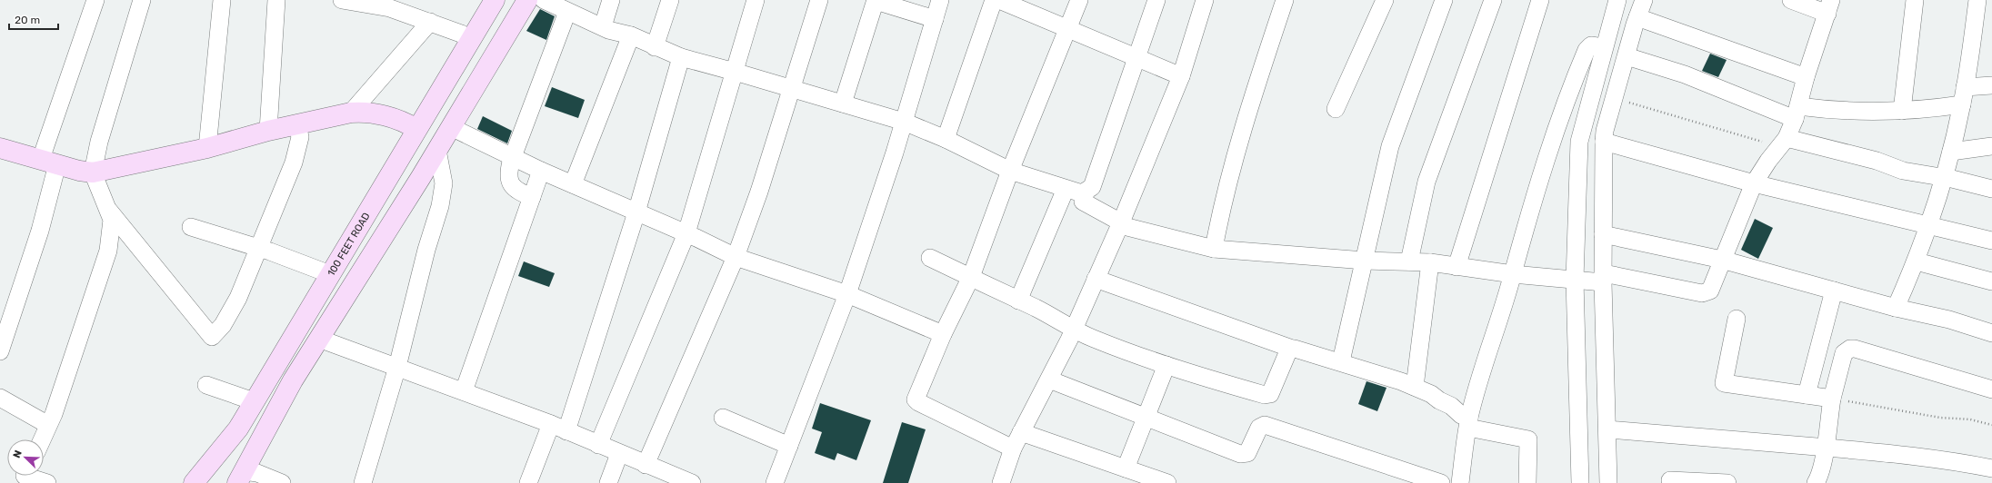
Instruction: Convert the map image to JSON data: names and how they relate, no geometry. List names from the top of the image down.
{
  "streets": {
    "main road": ["100 FEET ROAD"]
  },
  "scale_bar": "20 m",
  "north": "top left"
}
